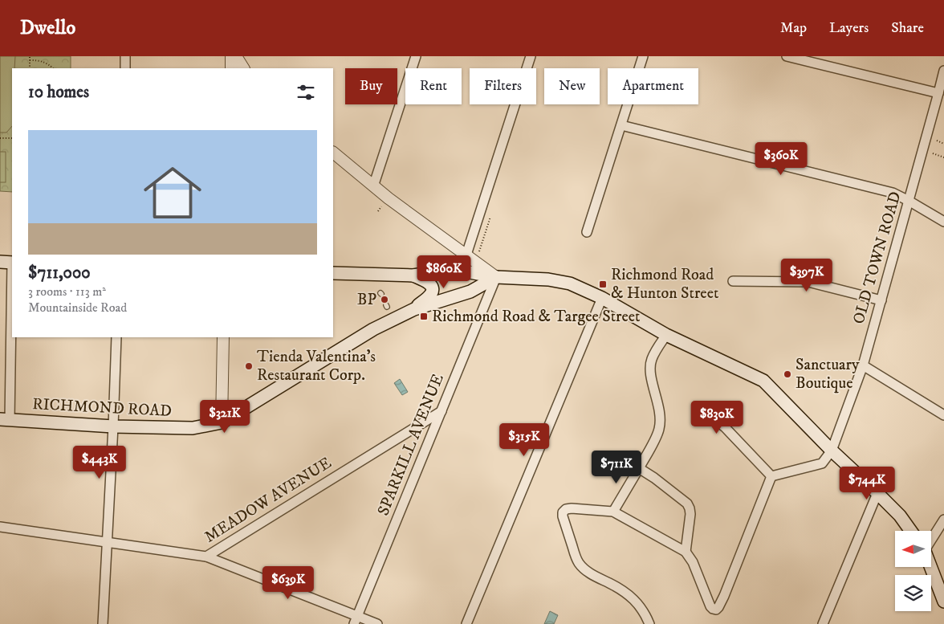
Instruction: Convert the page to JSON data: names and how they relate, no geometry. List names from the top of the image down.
{
  "streets": {
    "main road": ["RICHMOND ROAD"],
    "street": ["OLD TOWN ROAD", "SPARKILL AVENUE", "MEADOW AVENUE"]
  },
  "crossings": [
    ["RICHMOND ROAD", "SPARKILL AVENUE"],
    ["SPARKILL AVENUE", "MEADOW AVENUE"]
  ],
  "places": {
    "transit": ["Richmond Road & Hunton Street", "Richmond Road & Targee Street"],
    "other": ["BP", "Tienda Valentina's Restaurant Corp.", "Sanctuary Boutique"]
  },
  "north": "left",
  "page": {
    "header": "Dwello",
    "nav": ["Map", "Layers", "Share"],
    "chip": [
      "Buy",
      "Rent",
      "Filters",
      "New",
      "Apartment"
    ],
    "heading": "10 homes",
    "list": [
      {
        "name": "$711,000",
        "note": "3 rooms · 113 m² · Mountainside Road"
      }
    ],
    "price": [
      "$360K",
      "$860K",
      "$397K",
      "$321K",
      "$830K",
      "$315K",
      "$443K",
      "$711K",
      "$744K",
      "$639K"
    ]
  }
}
